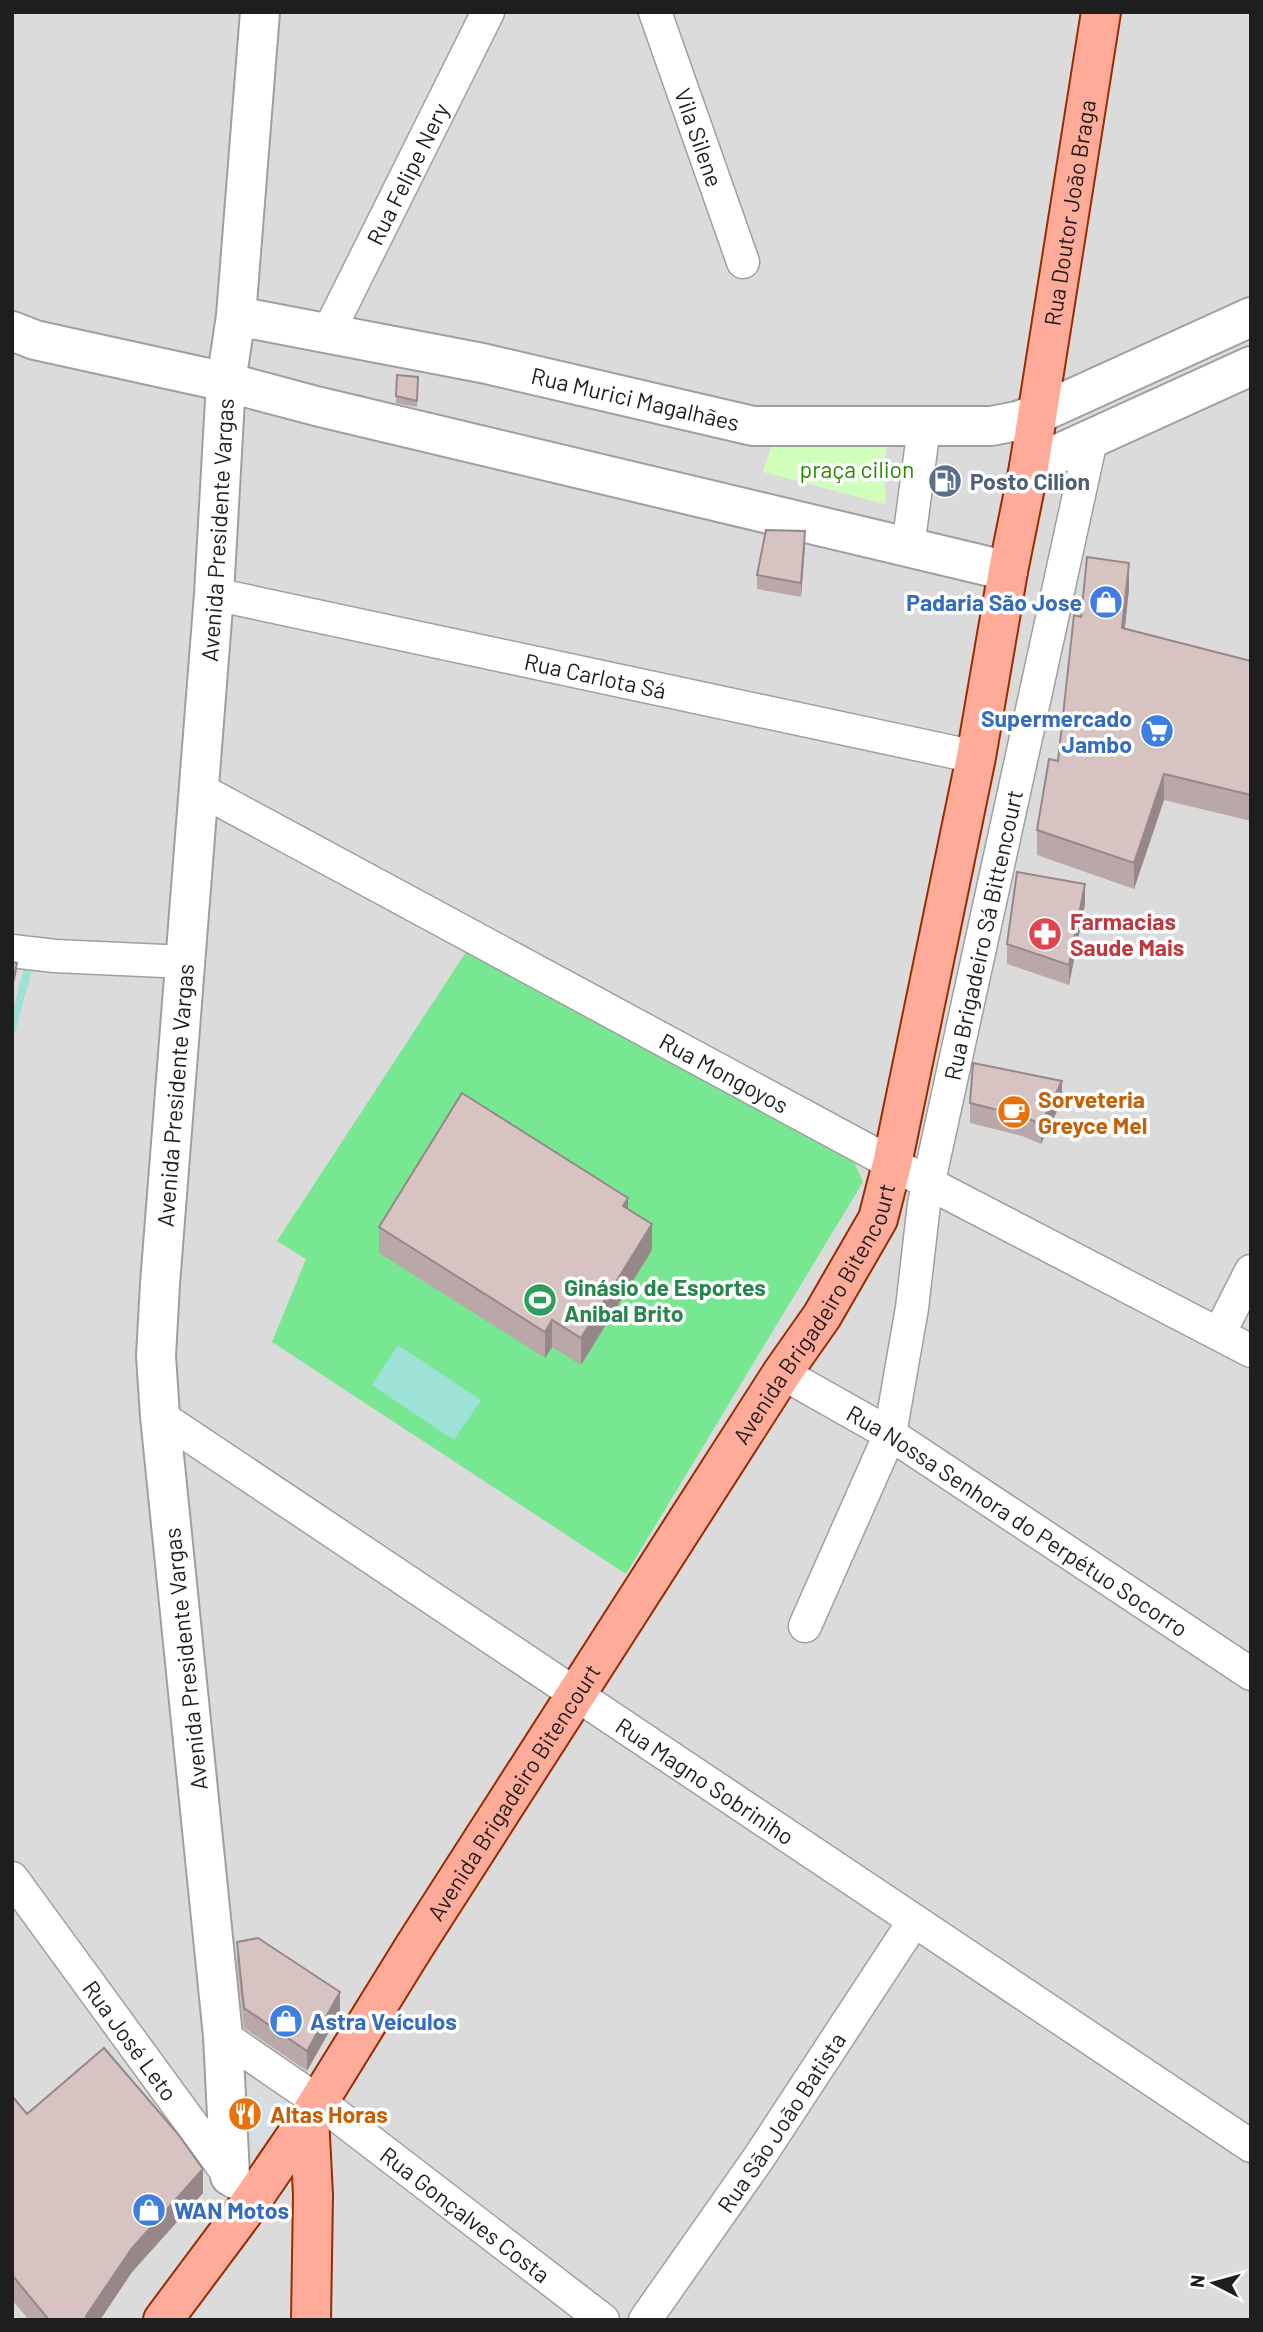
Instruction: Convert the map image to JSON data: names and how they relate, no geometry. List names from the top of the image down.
{
  "streets": {
    "main road": ["Rua Doutor João Braga", "Avenida Brigadeiro Bitencourt"],
    "street": [
      "Vila Silene",
      "Rua Felipe Nery",
      "Rua Murici Magalhães",
      "Avenida Presidente Vargas",
      "Rua Carlota Sá",
      "Rua Brigadeiro Sá Bittencourt",
      "Rua Mongoyos",
      "Rua Nossa Senhora do Perpétuo Socorro",
      "Rua Magno Sobriniho",
      "Rua José Leto",
      "Rua São João Batista",
      "Rua Gonçalves Costa"
    ]
  },
  "crossings": [
    ["Rua Felipe Nery", "Rua Murici Magalhães"],
    ["Rua Doutor João Braga", "Rua Murici Magalhães"],
    ["Rua Doutor João Braga", "Avenida Brigadeiro Bitencourt"],
    ["Rua Murici Magalhães", "Avenida Presidente Vargas"],
    ["Rua Murici Magalhães", "Avenida Brigadeiro Bitencourt"],
    ["Avenida Presidente Vargas", "Rua Carlota Sá"],
    ["Avenida Presidente Vargas", "Rua Mongoyos"],
    ["Avenida Presidente Vargas", "Avenida Brigadeiro Bitencourt"],
    ["Avenida Presidente Vargas", "Rua Magno Sobriniho"],
    ["Avenida Presidente Vargas", "Rua José Leto"],
    ["Avenida Presidente Vargas", "Rua Gonçalves Costa"],
    ["Rua Carlota Sá", "Avenida Brigadeiro Bitencourt"],
    ["Rua Brigadeiro Sá Bittencourt", "Rua Mongoyos"],
    ["Rua Brigadeiro Sá Bittencourt", "Rua Nossa Senhora do Perpétuo Socorro"],
    ["Rua Mongoyos", "Avenida Brigadeiro Bitencourt"],
    ["Avenida Brigadeiro Bitencourt", "Rua Nossa Senhora do Perpétuo Socorro"],
    ["Avenida Brigadeiro Bitencourt", "Rua Magno Sobriniho"],
    ["Avenida Brigadeiro Bitencourt", "Rua José Leto"],
    ["Avenida Brigadeiro Bitencourt", "Rua Gonçalves Costa"],
    ["Rua Magno Sobriniho", "Rua São João Batista"]
  ],
  "parks": ["praça cilion"],
  "places": {
    "fuel station": ["Posto Cilion"],
    "shop": ["Padaria São Jose", "Astra Veículos", "WAN Motos"],
    "supermarket": ["Supermercado Jambo"],
    "pharmacy": ["Farmacias Saude Mais"],
    "cafe": ["Sorveteria Greyce Mel"],
    "sports": ["Ginásio de Esportes Anibal Brito"],
    "restaurant": ["Altas Horas"]
  },
  "north": "left"
}
